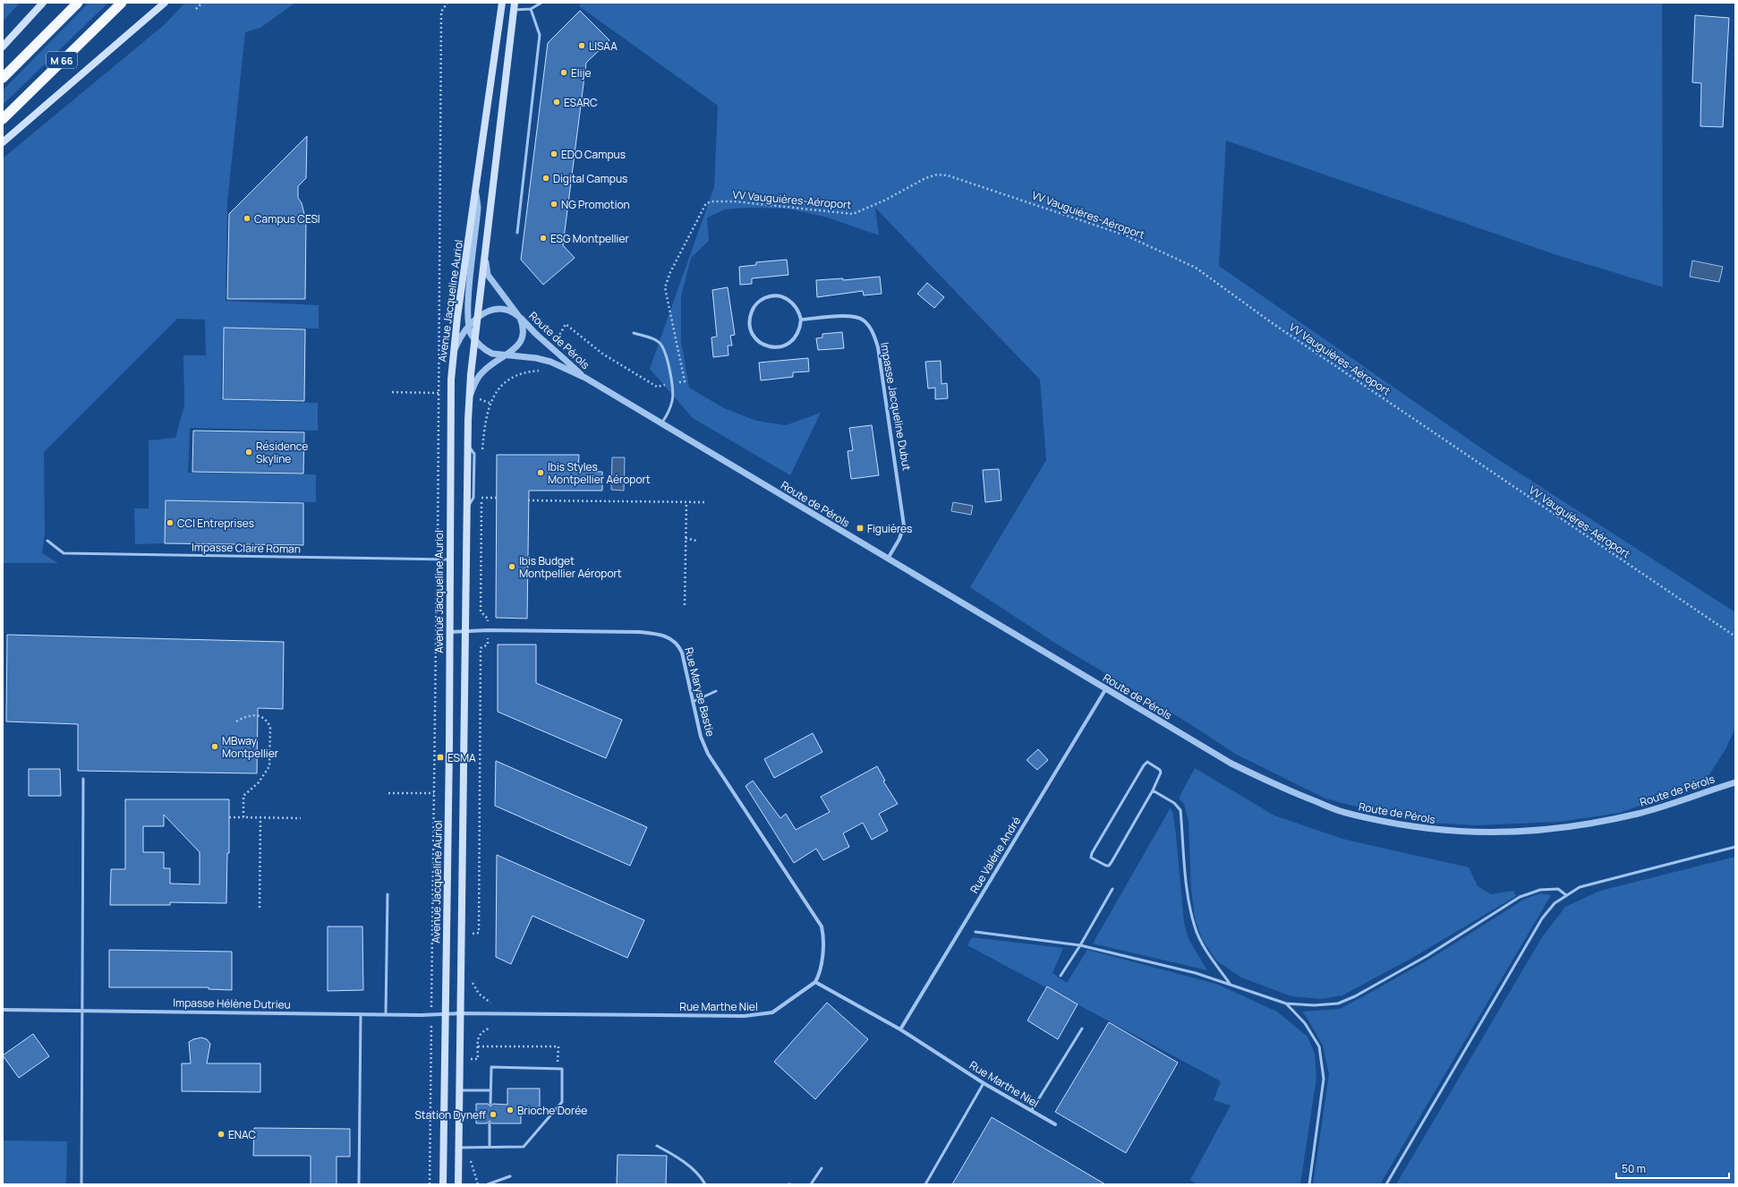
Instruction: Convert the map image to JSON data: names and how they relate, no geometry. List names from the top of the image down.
{
  "streets": {
    "highway": ["M 66"],
    "main road": ["Avenue Jacqueline Auriol"],
    "street": [
      "Route de Pérols",
      "Impasse Jacqueline Dubut",
      "Rue Maryse Bastie",
      "Rue Valérie André",
      "Impasse Hélène Dutrieu",
      "Rue Marthe Niel"
    ],
    "lane": ["Impasse Claire Roman"],
    "path": ["VV Vauguières-Aéroport"]
  },
  "crossings": [
    ["Avenue Jacqueline Auriol", "Impasse Claire Roman"],
    ["Avenue Jacqueline Auriol", "Rue Maryse Bastie"],
    ["Avenue Jacqueline Auriol", "Impasse Hélène Dutrieu"],
    ["Route de Pérols", "Impasse Jacqueline Dubut"],
    ["Route de Pérols", "Rue Valérie André"],
    ["Rue Maryse Bastie", "Rue Marthe Niel"],
    ["Rue Valérie André", "Rue Marthe Niel"],
    ["Impasse Hélène Dutrieu", "Rue Marthe Niel"]
  ],
  "places": {
    "other": [
      "LISAA",
      "Elije",
      "ESARC",
      "EDO Campus",
      "Digital Campus",
      "NG Promotion",
      "Campus CESI",
      "ESG Montpellier",
      "Résidence Skyline",
      "Ibis Styles Montpellier Aéroport",
      "CCI Entreprises",
      "Ibis Budget Montpellier Aéroport",
      "MBway Montpellier",
      "Brioche Dorée",
      "Station Dyneff",
      "ENAC"
    ],
    "transit": ["Figuières", "ESMA"]
  },
  "scale_bar": "50 m"
}
